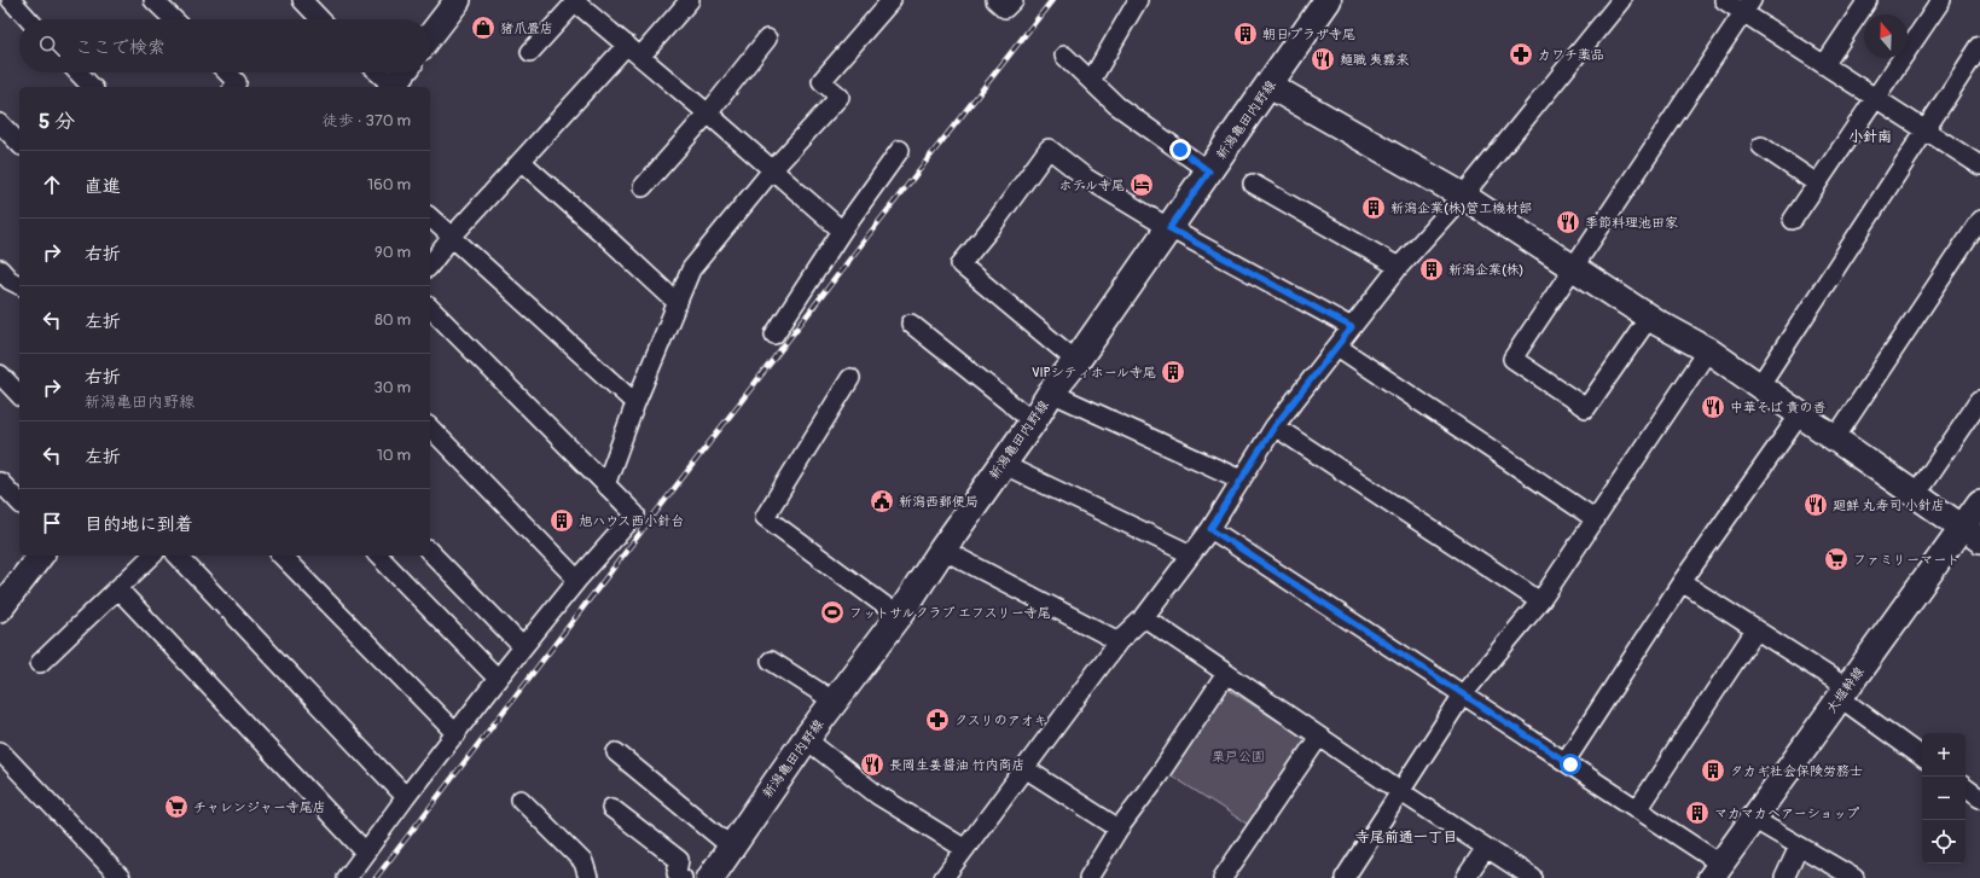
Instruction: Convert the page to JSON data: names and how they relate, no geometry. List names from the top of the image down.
{
  "streets": {
    "main road": ["新潟亀田内野線"],
    "street": ["大堀幹線"]
  },
  "districts": ["小針南", "寺尾前通一丁目"],
  "parks": ["栗戸公園"],
  "places": {
    "shop": ["猪爪畳店"],
    "building": [
      "朝日プラザ寺尾",
      "新潟企業(株)管工機材部",
      "新潟企業(株)",
      "VIPシティホール寺尾",
      "旭ハウス西小針台",
      "タカギ社会保険労務士",
      "マカマカヘアーショップ"
    ],
    "pharmacy": ["カワチ薬品", "クスリのアオキ"],
    "restaurant": [
      "麺職 夷霧来",
      "季節料理池田家",
      "中華そば 貴の香",
      "廻鮮 丸寿司 小針店",
      "長岡生姜醤油 竹内商店"
    ],
    "hotel": ["ホテル寺尾"],
    "public building": ["新潟西郵便局"],
    "supermarket": ["ファミリーマート", "チャレンジャー寺尾店"],
    "sports": ["フットサルクラブ エフスリー寺尾"]
  },
  "north": "top",
  "page": {
    "search": "ここで検索",
    "heading": ["5 分", "徒歩 · 370 m"],
    "list": [
      ["直進", "160 m"],
      ["右折", "90 m"],
      ["左折", "80 m"],
      ["右折", "新潟亀田内野線", "30 m"],
      ["左折", "10 m"],
      "目的地に到着"
    ],
    "map_buttons": ["+", "−"]
  }
}
